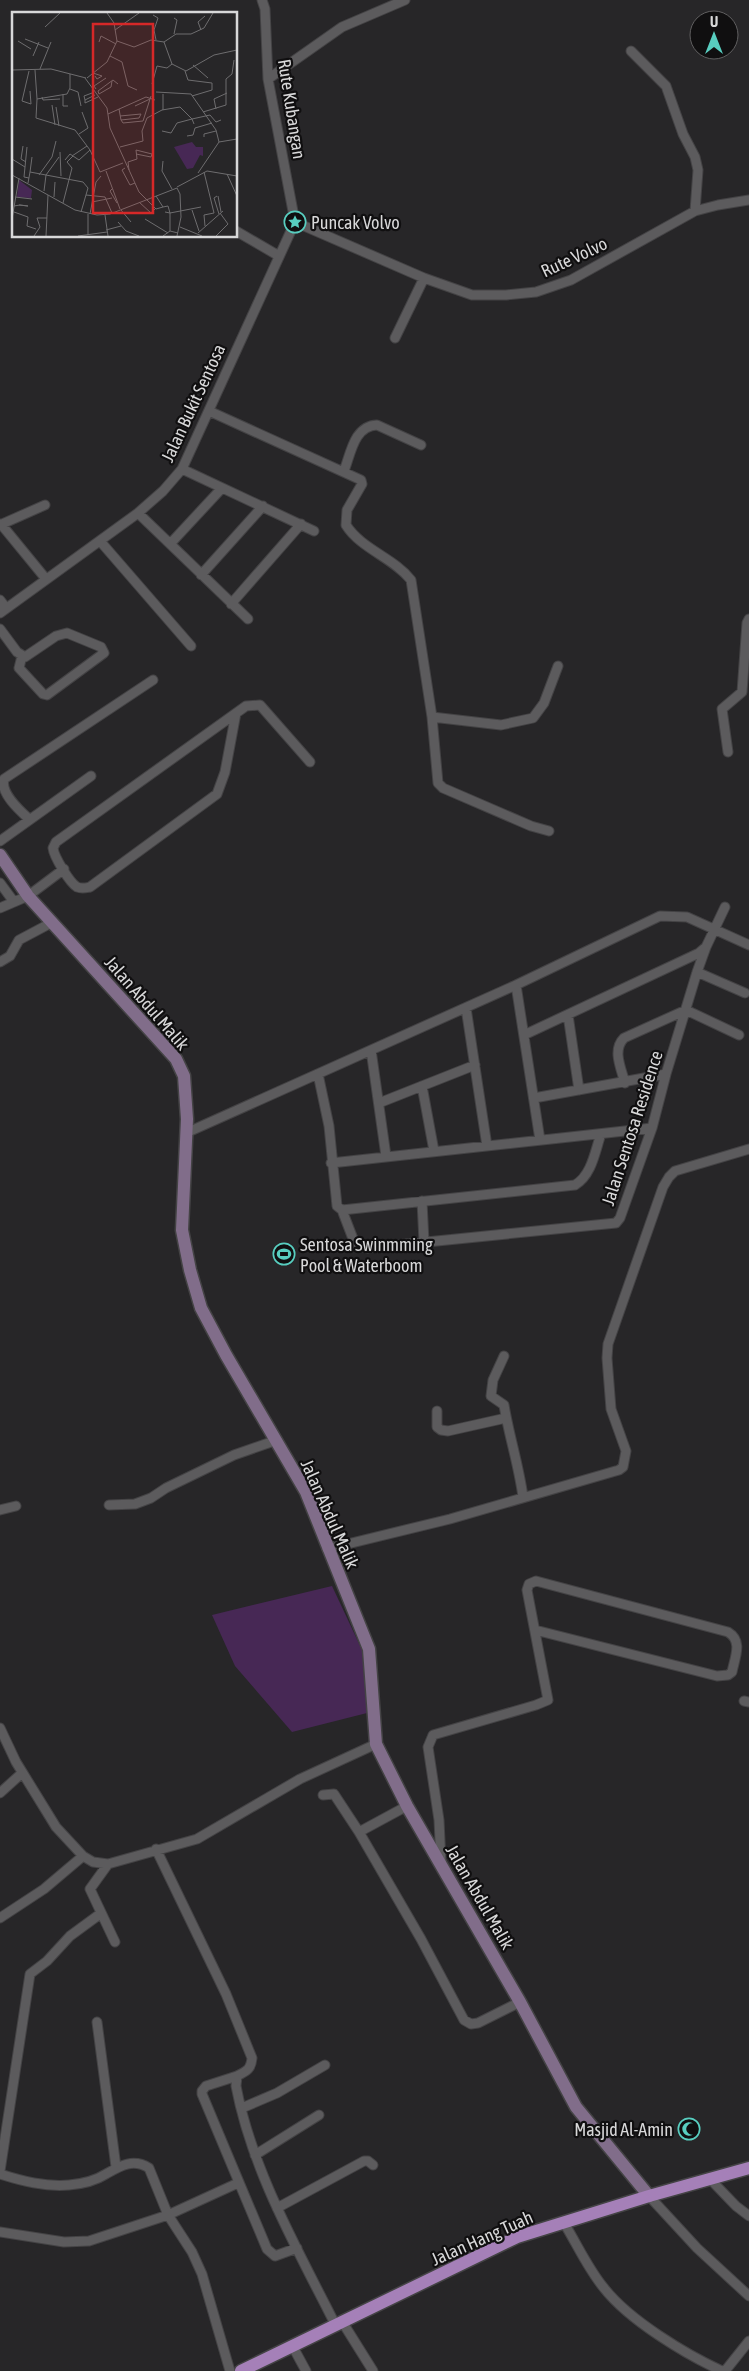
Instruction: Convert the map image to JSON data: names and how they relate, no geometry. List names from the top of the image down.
{
  "streets": {
    "main road": ["Jalan Hang Tuah"],
    "street": [
      "Rute Kubangan",
      "Rute Volvo",
      "Jalan Bukit Sentosa",
      "Jalan Abdul Malik",
      "Jalan Sentosa Residence"
    ]
  },
  "crossings": [
    ["Rute Kubangan", "Rute Volvo"],
    ["Rute Kubangan", "Jalan Bukit Sentosa"],
    ["Rute Volvo", "Jalan Bukit Sentosa"],
    ["Jalan Abdul Malik", "Jalan Hang Tuah"]
  ],
  "places": {
    "place": ["Puncak Volvo"],
    "sports": ["Sentosa Swinmming Pool & Waterboom"],
    "mosque": ["Masjid Al-Amin"]
  },
  "north": "top"
}
